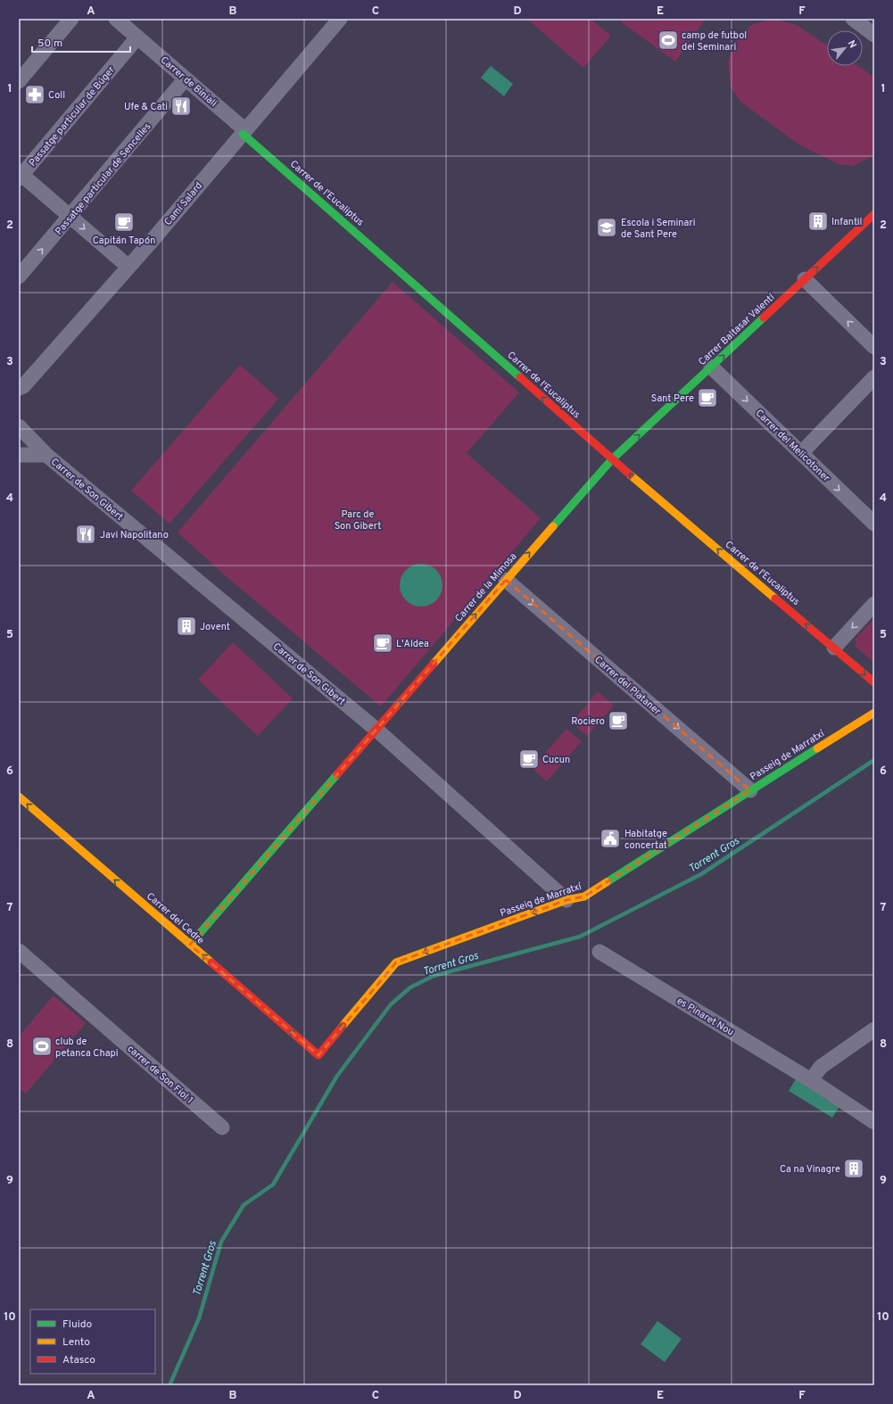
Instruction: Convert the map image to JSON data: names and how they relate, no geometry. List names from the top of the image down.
{
  "streets": {
    "street": [
      "Carrer de Biniali",
      "Passatge particular de Búger",
      "Passatge particular de Sencelles",
      "Carrer de l'Eucaliptus",
      "Camí Salard",
      "Carrer Baltasar Valentí",
      "Carrer del Melicotoner",
      "Carrer de Son Gibert",
      "Carrer de la Mimosa",
      "Carrer del Plataner",
      "Passeig de Marratxí",
      "Carrer del Cedre",
      "es Pinaret Nou",
      "carrer de Son Fiol 1"
    ]
  },
  "crossings": [
    ["Carrer de Biniali", "Passatge particular de Búger"],
    ["Carrer de Biniali", "Passatge particular de Sencelles"],
    ["Carrer de Biniali", "Carrer de l'Eucaliptus"],
    ["Carrer de Biniali", "Camí Salard"],
    ["Carrer de l'Eucaliptus", "Camí Salard"],
    ["Carrer de l'Eucaliptus", "Carrer Baltasar Valentí"],
    ["Carrer de l'Eucaliptus", "Carrer de la Mimosa"],
    ["Carrer Baltasar Valentí", "Carrer del Melicotoner"],
    ["Carrer Baltasar Valentí", "Carrer de la Mimosa"],
    ["Carrer de Son Gibert", "Carrer de la Mimosa"],
    ["Carrer de Son Gibert", "Passeig de Marratxí"],
    ["Carrer de la Mimosa", "Carrer del Plataner"],
    ["Carrer de la Mimosa", "Carrer del Cedre"],
    ["Carrer del Plataner", "Passeig de Marratxí"],
    ["Passeig de Marratxí", "Carrer del Cedre"]
  ],
  "one_way": [
    "Carrer de l'Eucaliptus",
    "Carrer Baltasar Valentí",
    "Carrer de la Mimosa",
    "Carrer del Plataner",
    "Passeig de Marratxí",
    "Carrer del Cedre"
  ],
  "water": ["Torrent Gros"],
  "parks": ["Parc de Son Gibert"],
  "places": {
    "sports": ["camp de futbol del Seminari", "club de petanca Chapi"],
    "pharmacy": ["Coll"],
    "restaurant": ["Ufe & Cati", "Javi Napolitano"],
    "building": ["Infantil", "Jovent", "Ca na Vinagre"],
    "cafe": [
      "Capitán Tapón",
      "Sant Pere",
      "L'Aldea",
      "Rociero",
      "Cucun"
    ],
    "school or university": ["Escola i Seminari de Sant Pere"],
    "public building": ["Habitatge concertat"]
  },
  "legend": ["Fluido", "Lento", "Atasco"],
  "scale_bar": "50 m",
  "north": "top right",
  "grid": {
    "columns": [
      "A",
      "B",
      "C",
      "D",
      "E",
      "F"
    ],
    "rows": [
      "1",
      "2",
      "3",
      "4",
      "5",
      "6",
      "7",
      "8",
      "9",
      "10"
    ]
  }
}
